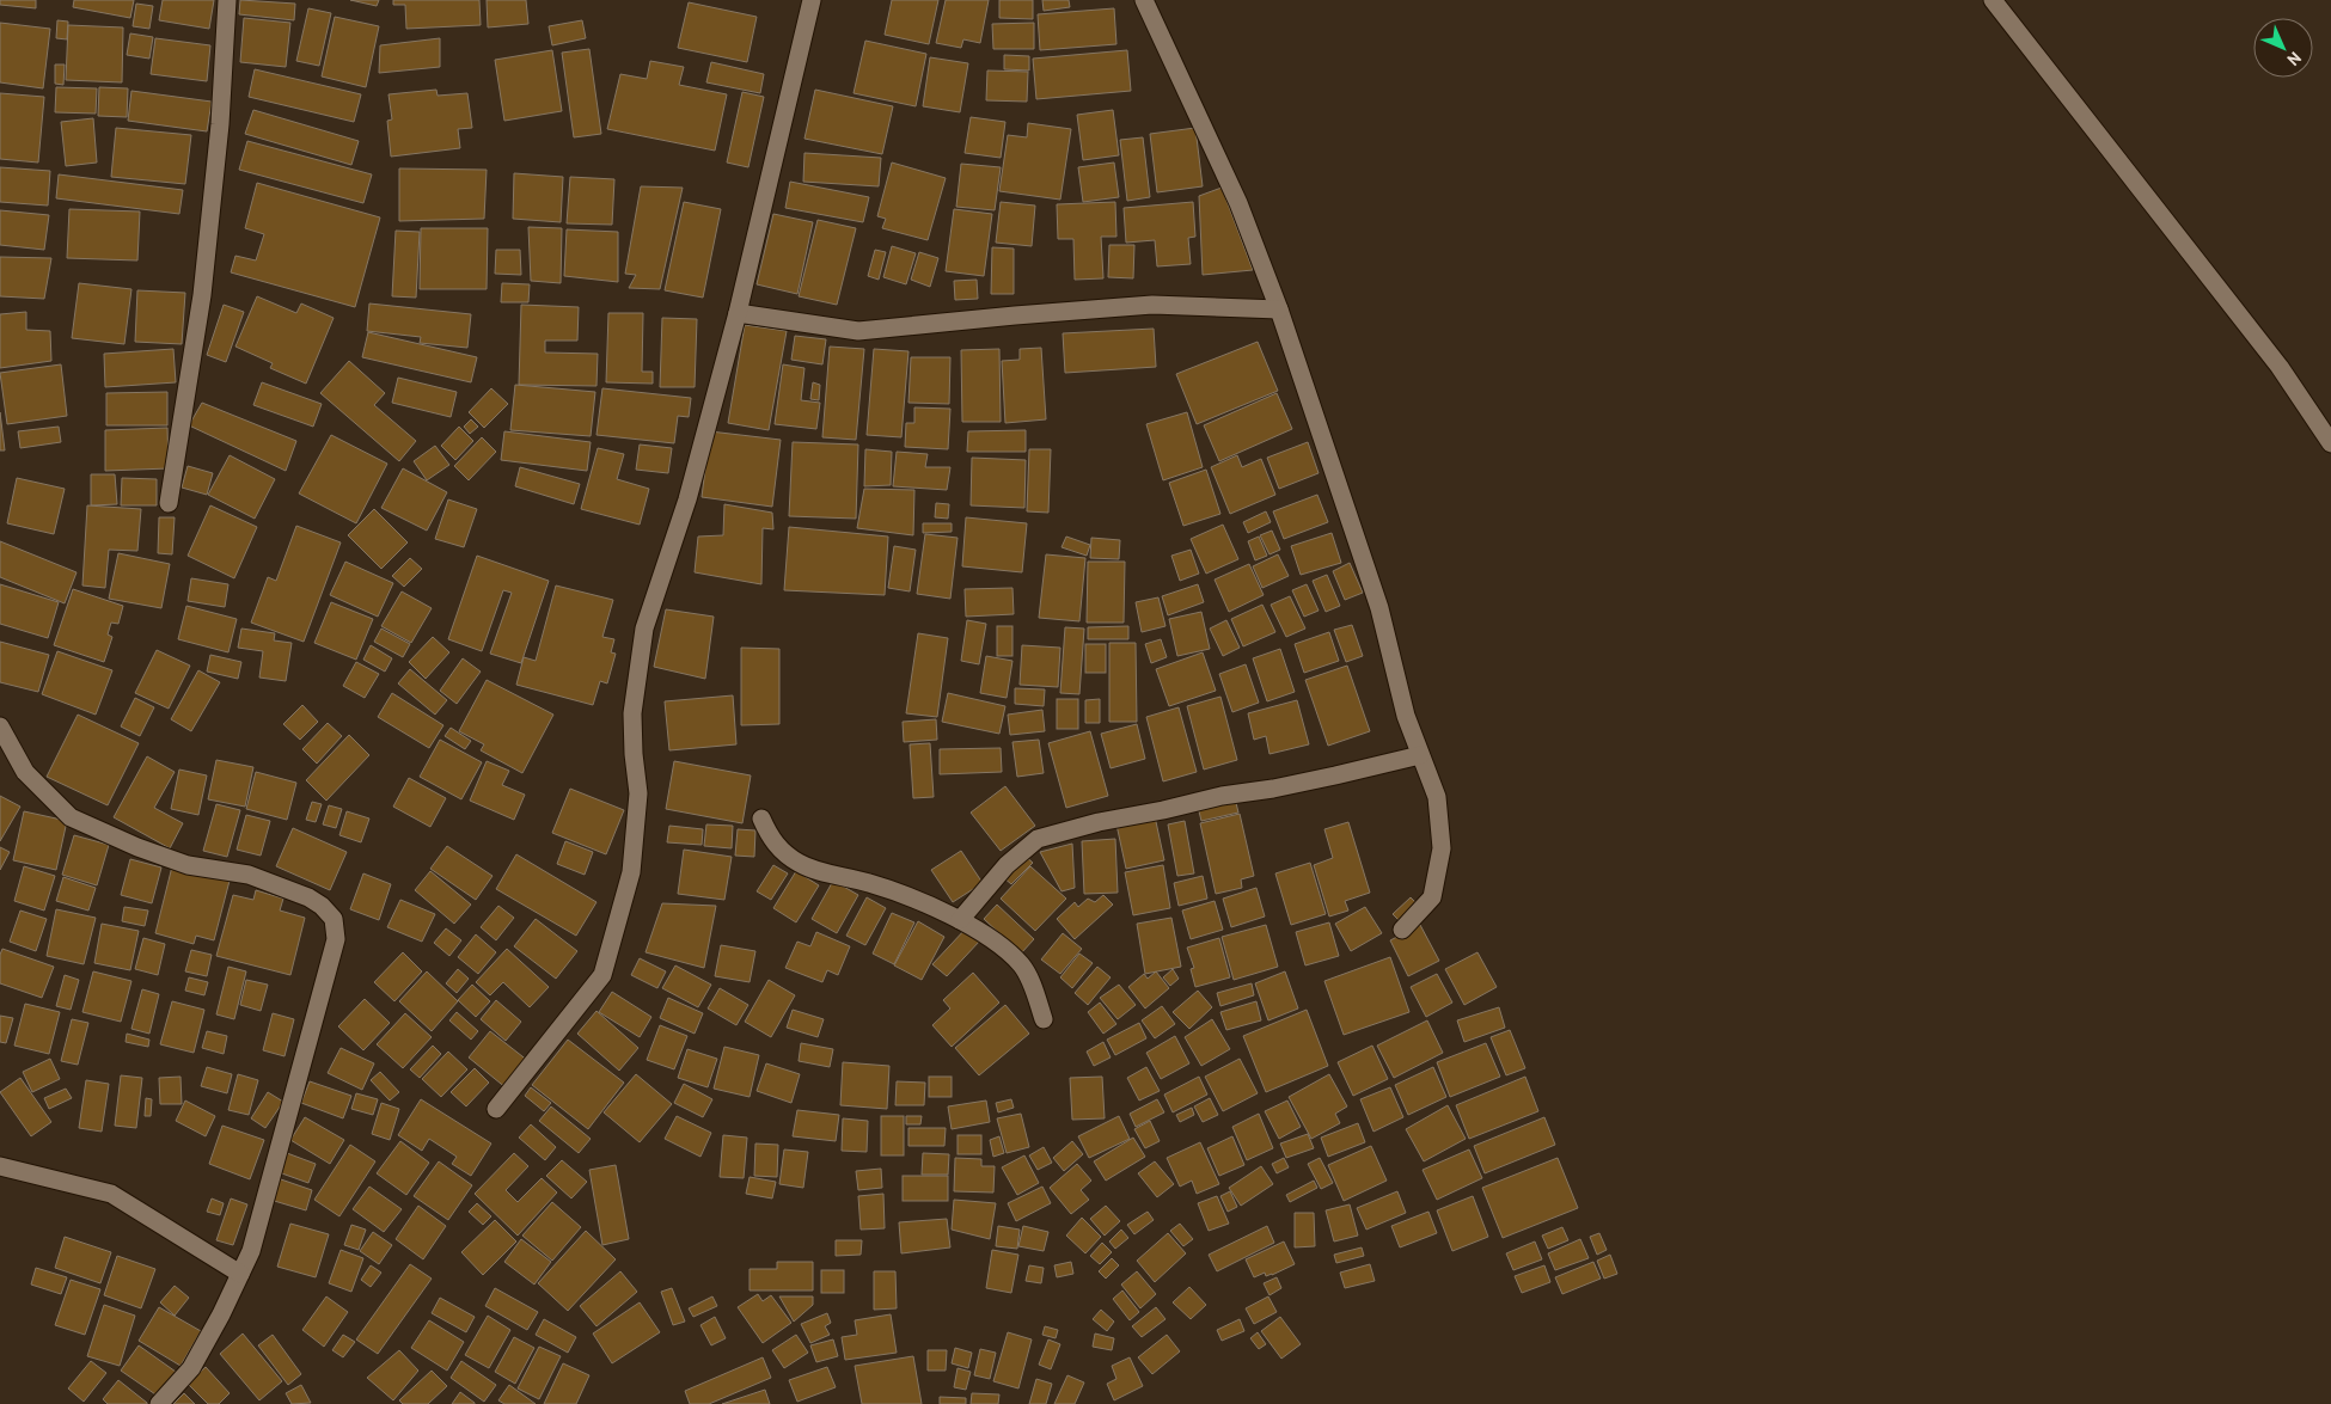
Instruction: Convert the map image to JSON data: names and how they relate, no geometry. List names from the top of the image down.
{
  "north": "bottom right"
}
